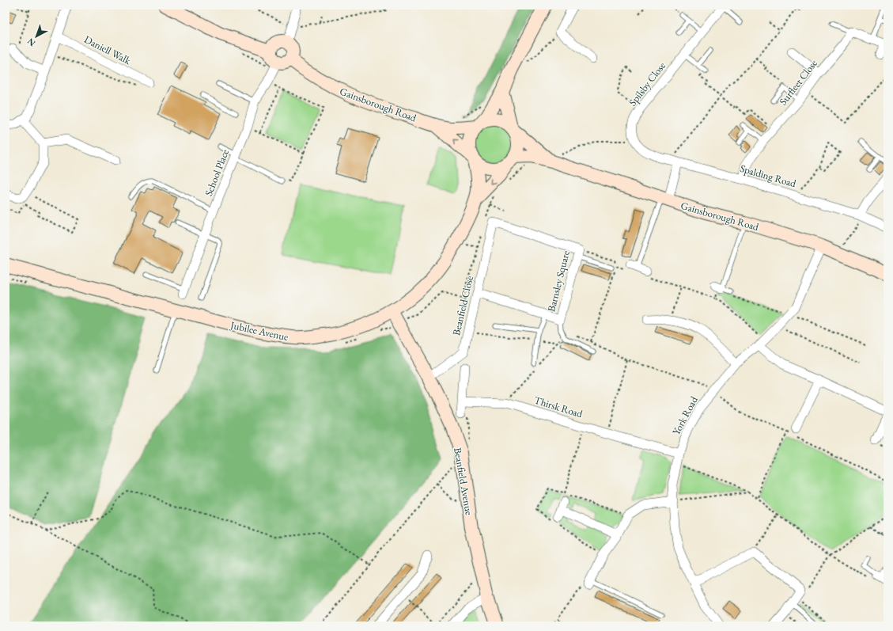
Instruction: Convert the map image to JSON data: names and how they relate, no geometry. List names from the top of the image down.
{
  "streets": {
    "street": [
      "Daniell Walk",
      "Surfleet Close",
      "Spilsby Close",
      "Gainsborough Road",
      "School Place",
      "Spalding Road",
      "Barnsley Square",
      "Beanfield Close",
      "Jubilee Avenue",
      "Thirsk Road",
      "York Road",
      "Beanfield Avenue"
    ]
  },
  "crossings": [
    ["Surfleet Close", "Spalding Road"],
    ["Gainsborough Road", "School Place"],
    ["Gainsborough Road", "Jubilee Avenue"],
    ["Gainsborough Road", "York Road"],
    ["Barnsley Square", "Beanfield Close"],
    ["Beanfield Close", "Beanfield Avenue"],
    ["Jubilee Avenue", "Beanfield Avenue"],
    ["Thirsk Road", "York Road"]
  ],
  "north": "bottom left"
}
